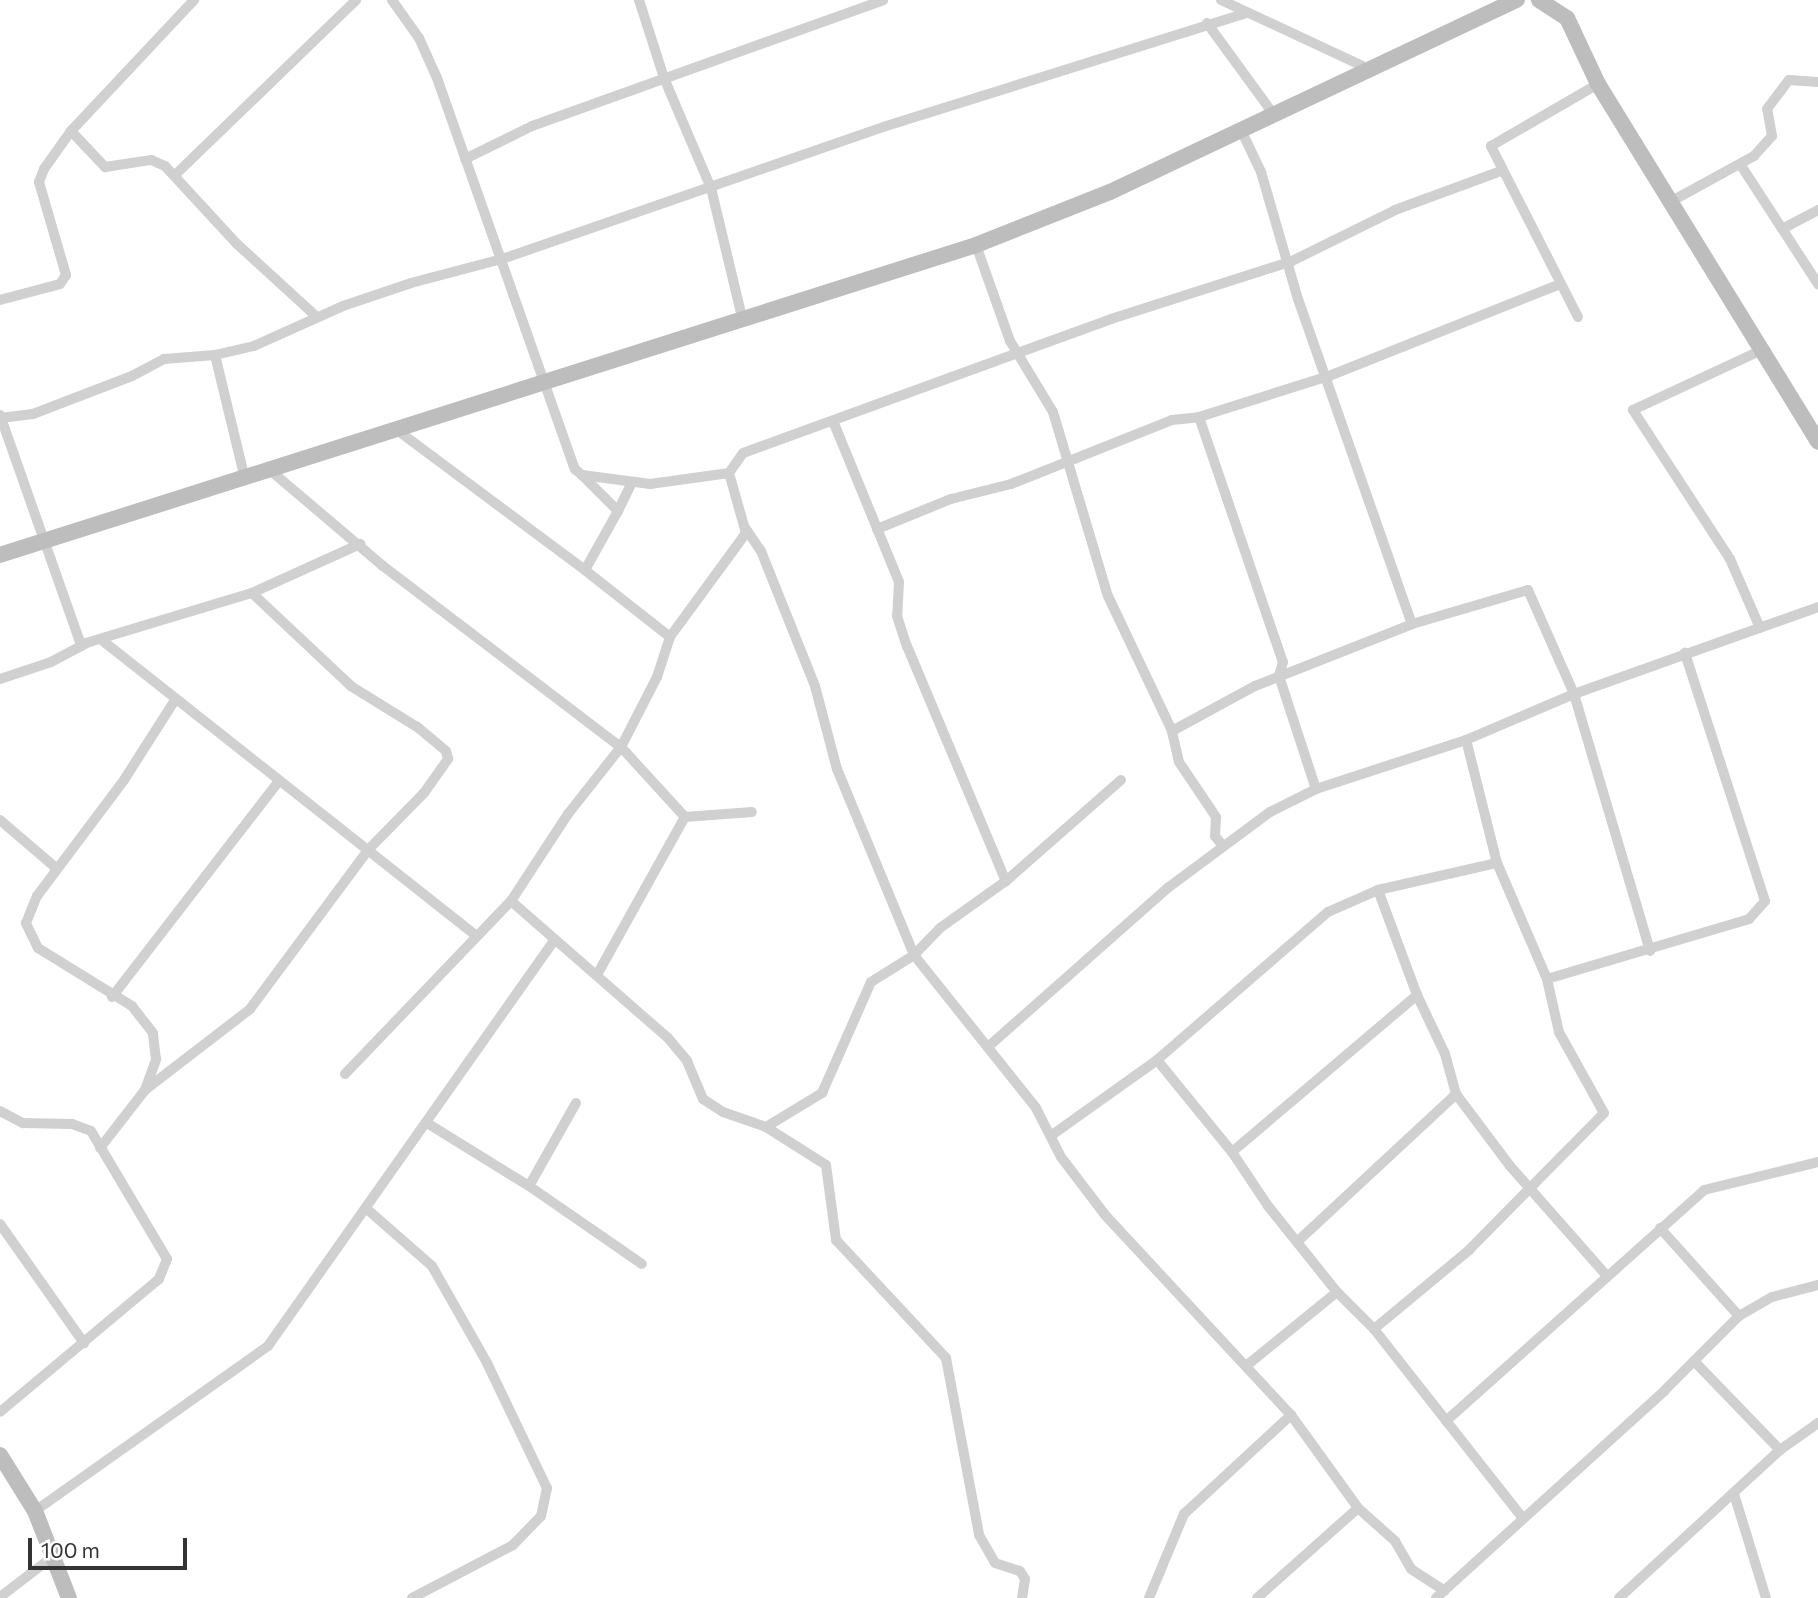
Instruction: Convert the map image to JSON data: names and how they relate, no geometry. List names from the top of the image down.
{
  "scale_bar": "100 m"
}
